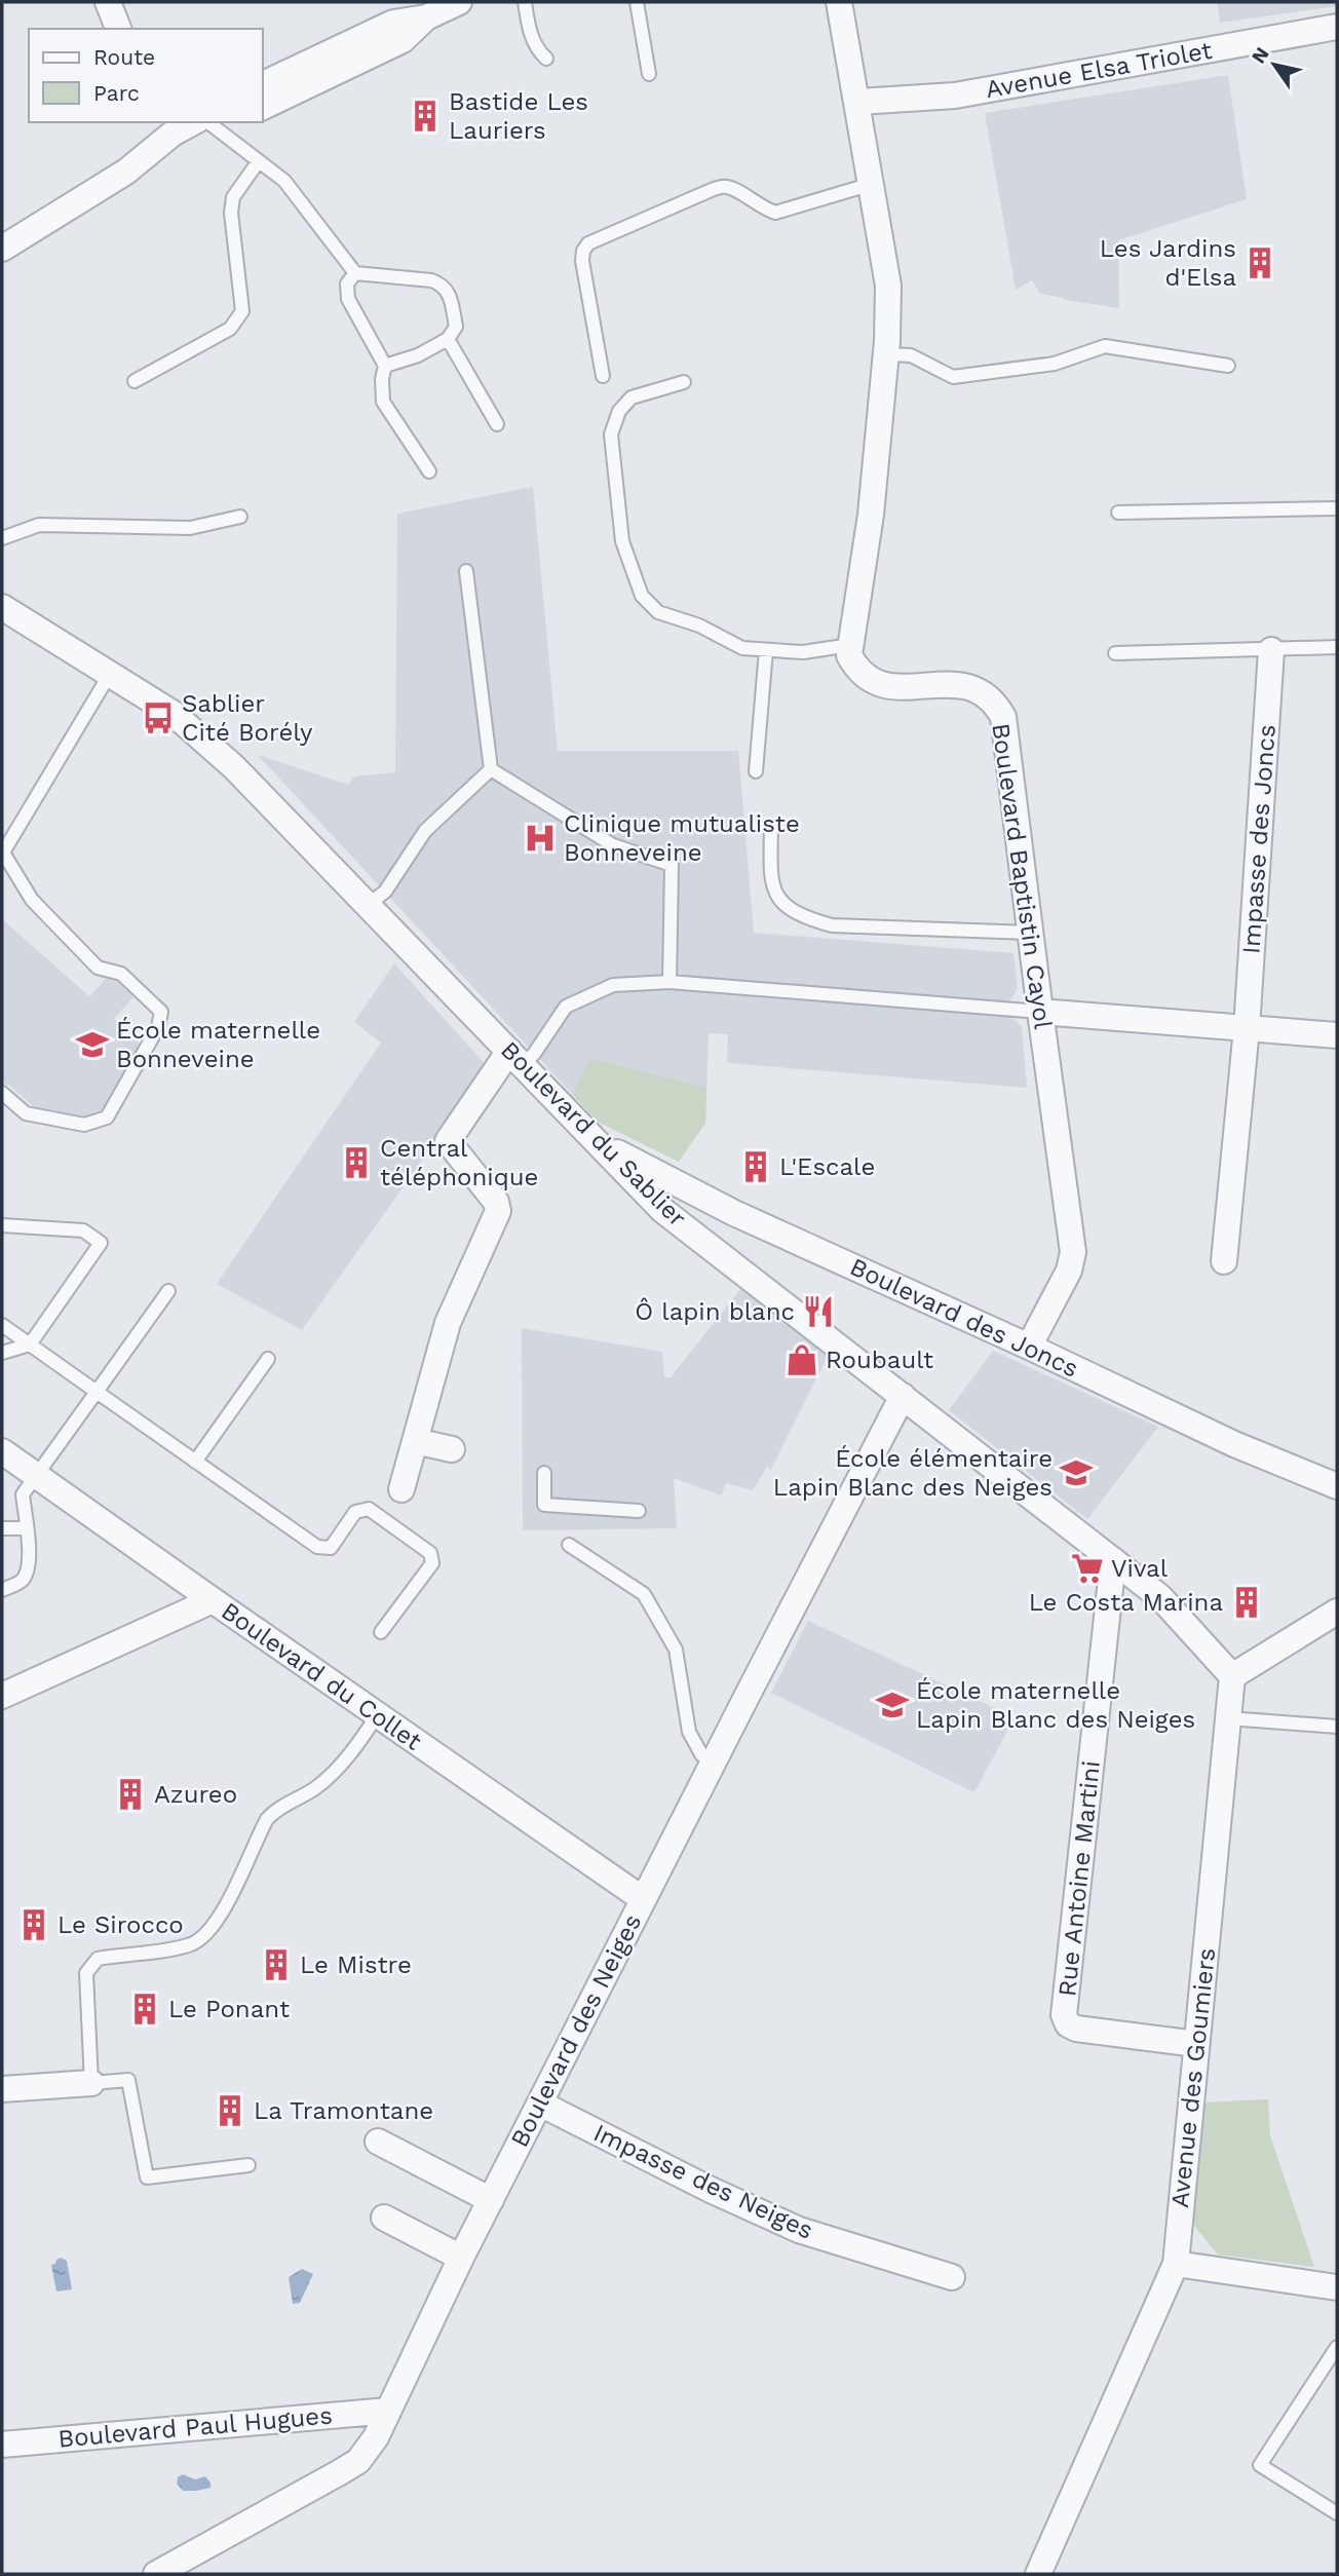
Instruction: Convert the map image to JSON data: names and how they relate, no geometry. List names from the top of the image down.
{
  "streets": {
    "street": [
      "Avenue Elsa Triolet",
      "Impasse des Joncs",
      "Boulevard Baptistin Cayol",
      "Boulevard du Sablier",
      "Boulevard des Joncs",
      "Boulevard du Collet",
      "Rue Antoine Martini",
      "Boulevard des Neiges",
      "Avenue des Goumiers",
      "Impasse des Neiges",
      "Boulevard Paul Hugues"
    ]
  },
  "crossings": [
    ["Boulevard Baptistin Cayol", "Boulevard des Joncs"],
    ["Boulevard du Sablier", "Boulevard des Joncs"],
    ["Boulevard du Sablier", "Rue Antoine Martini"],
    ["Boulevard du Sablier", "Boulevard des Neiges"],
    ["Boulevard du Sablier", "Avenue des Goumiers"],
    ["Boulevard du Collet", "Boulevard des Neiges"],
    ["Rue Antoine Martini", "Avenue des Goumiers"],
    ["Boulevard des Neiges", "Impasse des Neiges"],
    ["Boulevard des Neiges", "Boulevard Paul Hugues"]
  ],
  "places": {
    "building": [
      "Bastide Les Lauriers",
      "Les Jardins d'Elsa",
      "Central téléphonique",
      "L'Escale",
      "Le Costa Marina",
      "Azureo",
      "Le Sirocco",
      "Le Mistre",
      "Le Ponant",
      "La Tramontane"
    ],
    "bus stop": ["Sablier Cité Borély"],
    "hospital": ["Clinique mutualiste Bonneveine"],
    "school or university": ["École maternelle Bonneveine", "École élémentaire Lapin Blanc des Neiges", "École maternelle Lapin Blanc des Neiges"],
    "restaurant": ["Ô lapin blanc"],
    "shop": ["Roubault"],
    "supermarket": ["Vival"]
  },
  "legend": ["Route", "Parc"],
  "north": "top left"
}
